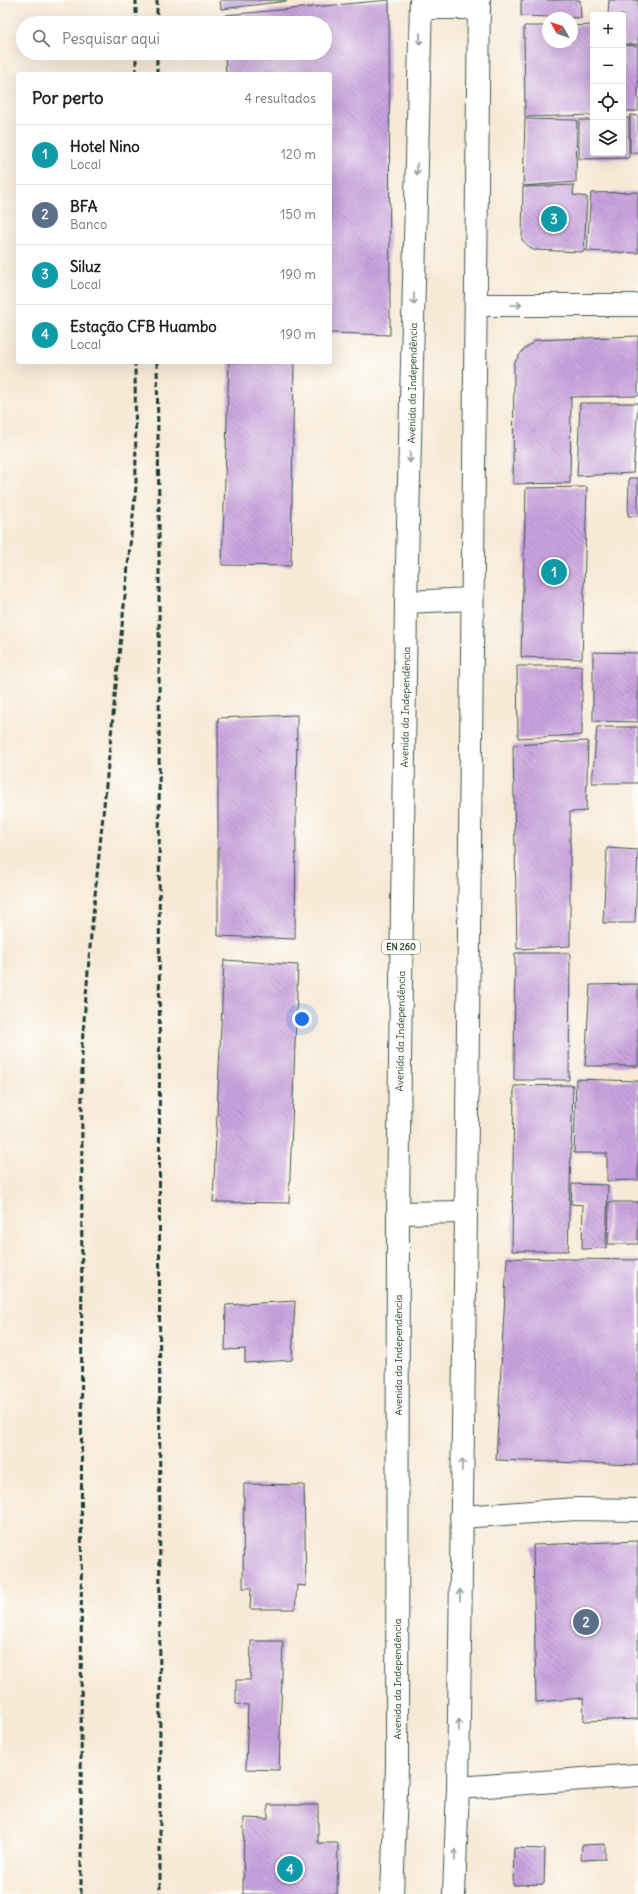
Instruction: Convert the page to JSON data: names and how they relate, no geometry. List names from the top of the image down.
{
  "streets": {
    "main road": ["Avenida da Independência", "EN 260"]
  },
  "north": "top left",
  "page": {
    "map_buttons": ["+", "−"],
    "search": "Pesquisar aqui",
    "heading": ["Por perto", "4 resultados"],
    "list": [
      {
        "mark": "1",
        "name": "Hotel Nino",
        "note": "Local",
        "value": "120 m"
      },
      {
        "mark": "2",
        "name": "BFA",
        "note": "Banco",
        "value": "150 m"
      },
      {
        "mark": "3",
        "name": "Siluz",
        "note": "Local",
        "value": "190 m"
      },
      {
        "mark": "4",
        "name": "Estação CFB Huambo",
        "note": "Local",
        "value": "190 m"
      }
    ],
    "pins": [
      "3",
      "1",
      "2",
      "4"
    ]
  }
}
